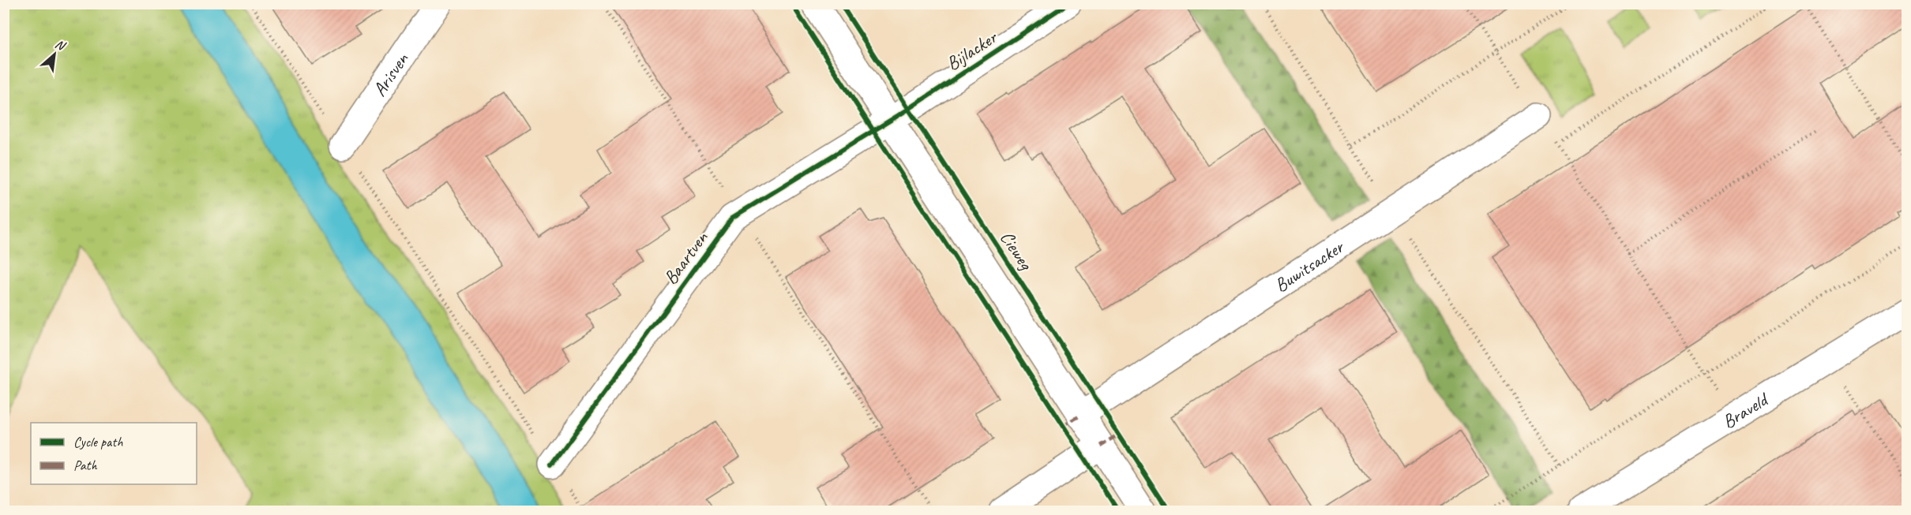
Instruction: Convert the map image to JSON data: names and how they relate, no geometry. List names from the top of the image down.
{
  "streets": {
    "street": [
      "Bijlacker",
      "Arisven",
      "Cieweg",
      "Baartven",
      "Buwitsacker",
      "Braveld"
    ]
  },
  "crossings": [
    ["Bijlacker", "Cieweg"],
    ["Bijlacker", "Baartven"],
    ["Cieweg", "Baartven"],
    ["Cieweg", "Buwitsacker"]
  ],
  "legend": ["Cycle path", "Path"],
  "north": "top right"
}
